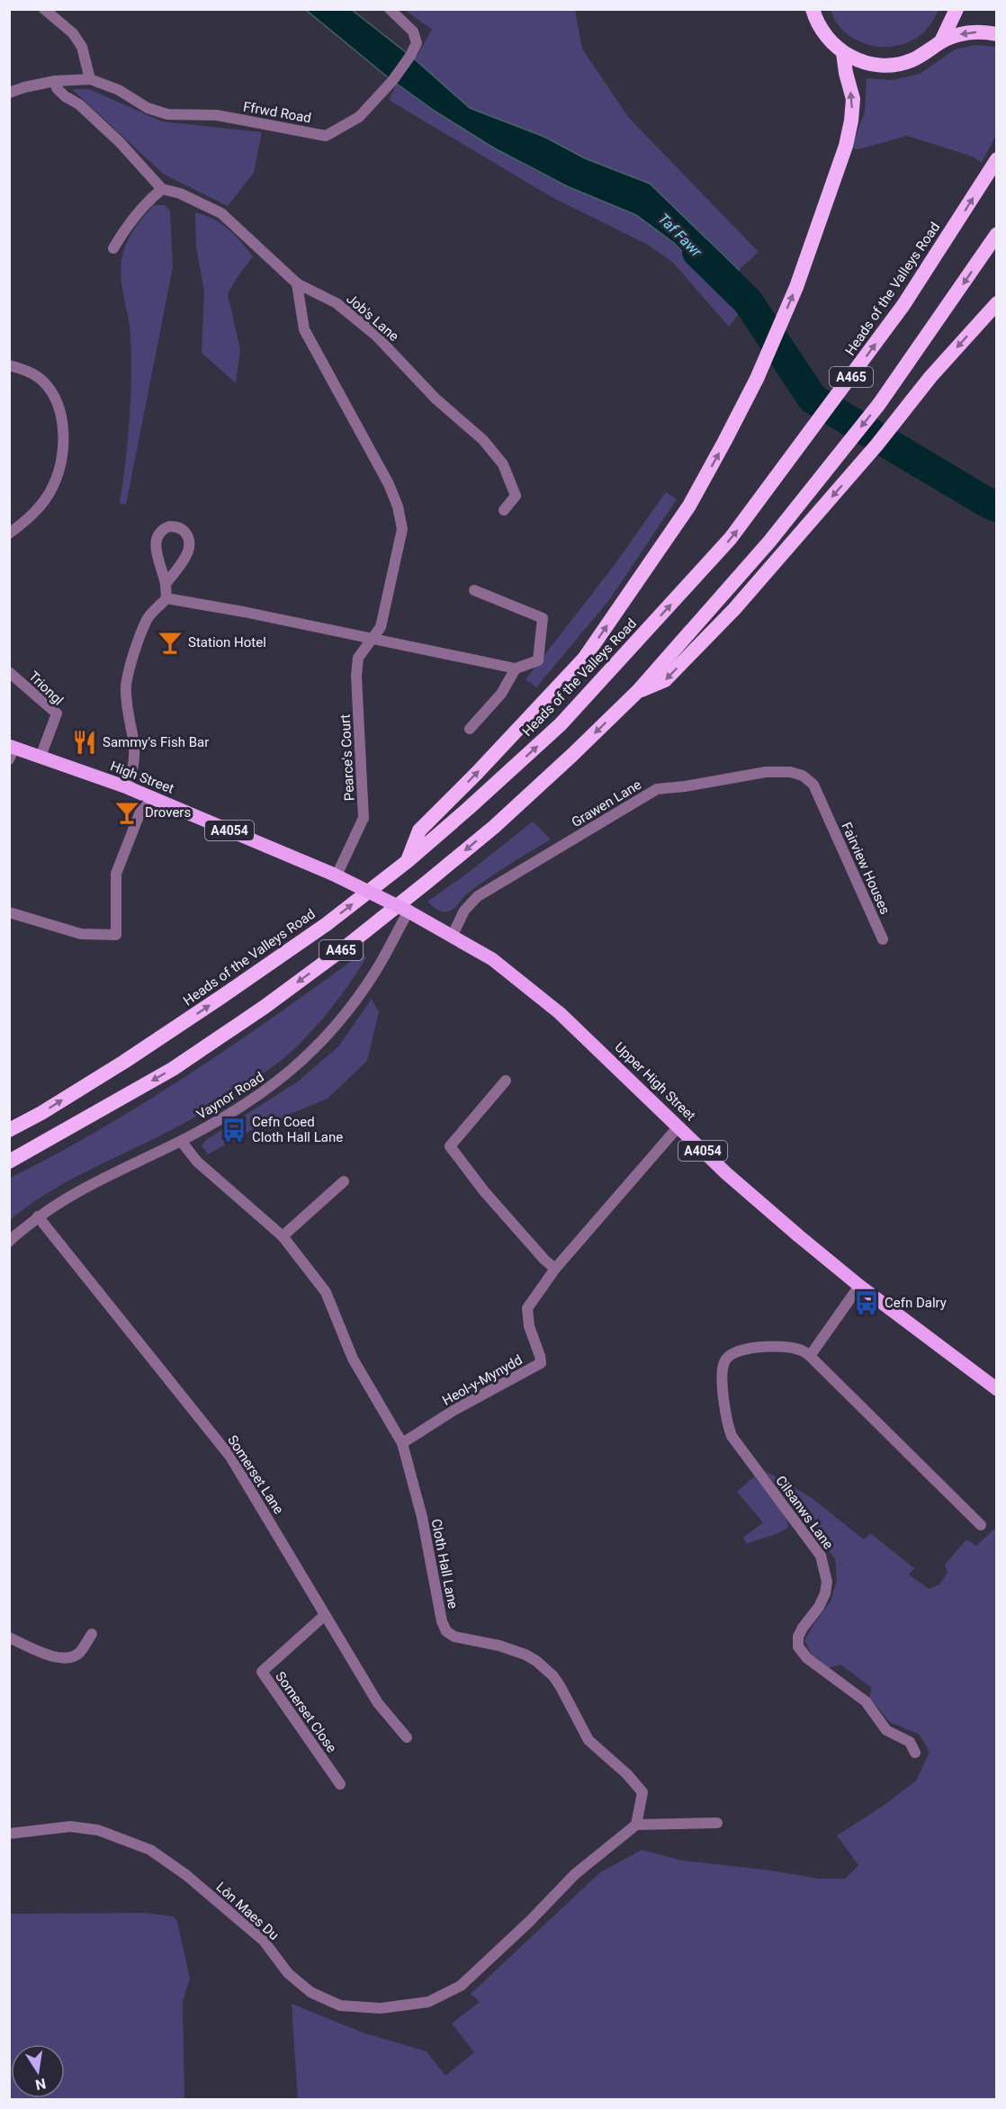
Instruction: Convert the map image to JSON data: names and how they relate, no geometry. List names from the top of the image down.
{
  "streets": {
    "highway": ["Heads of the Valleys Road", "A465"],
    "main road": ["High Street", "A4054", "Upper High Street"],
    "street": [
      "Ffrwd Road",
      "Job's Lane",
      "Triongl",
      "Pearce's Court",
      "Grawen Lane",
      "Fairview Houses",
      "Vaynor Road",
      "Heol-y-Mynydd",
      "Somerset Lane",
      "Cilsanws Lane",
      "Cloth Hall Lane",
      "Somerset Close",
      "Lôn Maes Du"
    ]
  },
  "crossings": [
    ["Job's Lane", "Pearce's Court"],
    ["Triongl", "High Street"],
    ["Pearce's Court", "High Street"],
    ["High Street", "Upper High Street"],
    ["High Street", "Vaynor Road"],
    ["Grawen Lane", "Fairview Houses"],
    ["Grawen Lane", "Upper High Street"],
    ["Upper High Street", "Vaynor Road"],
    ["Upper High Street", "Heol-y-Mynydd"],
    ["Vaynor Road", "Somerset Lane"],
    ["Vaynor Road", "Cloth Hall Lane"],
    ["Heol-y-Mynydd", "Cloth Hall Lane"],
    ["Somerset Lane", "Somerset Close"],
    ["Cloth Hall Lane", "Lôn Maes Du"]
  ],
  "water": ["Taf Fawr"],
  "places": {
    "bar": ["Station Hotel", "Drovers"],
    "restaurant": ["Sammy's Fish Bar"],
    "bus stop": ["Cefn Coed Cloth Hall Lane", "Cefn Dalry"]
  },
  "north": "bottom"
}
